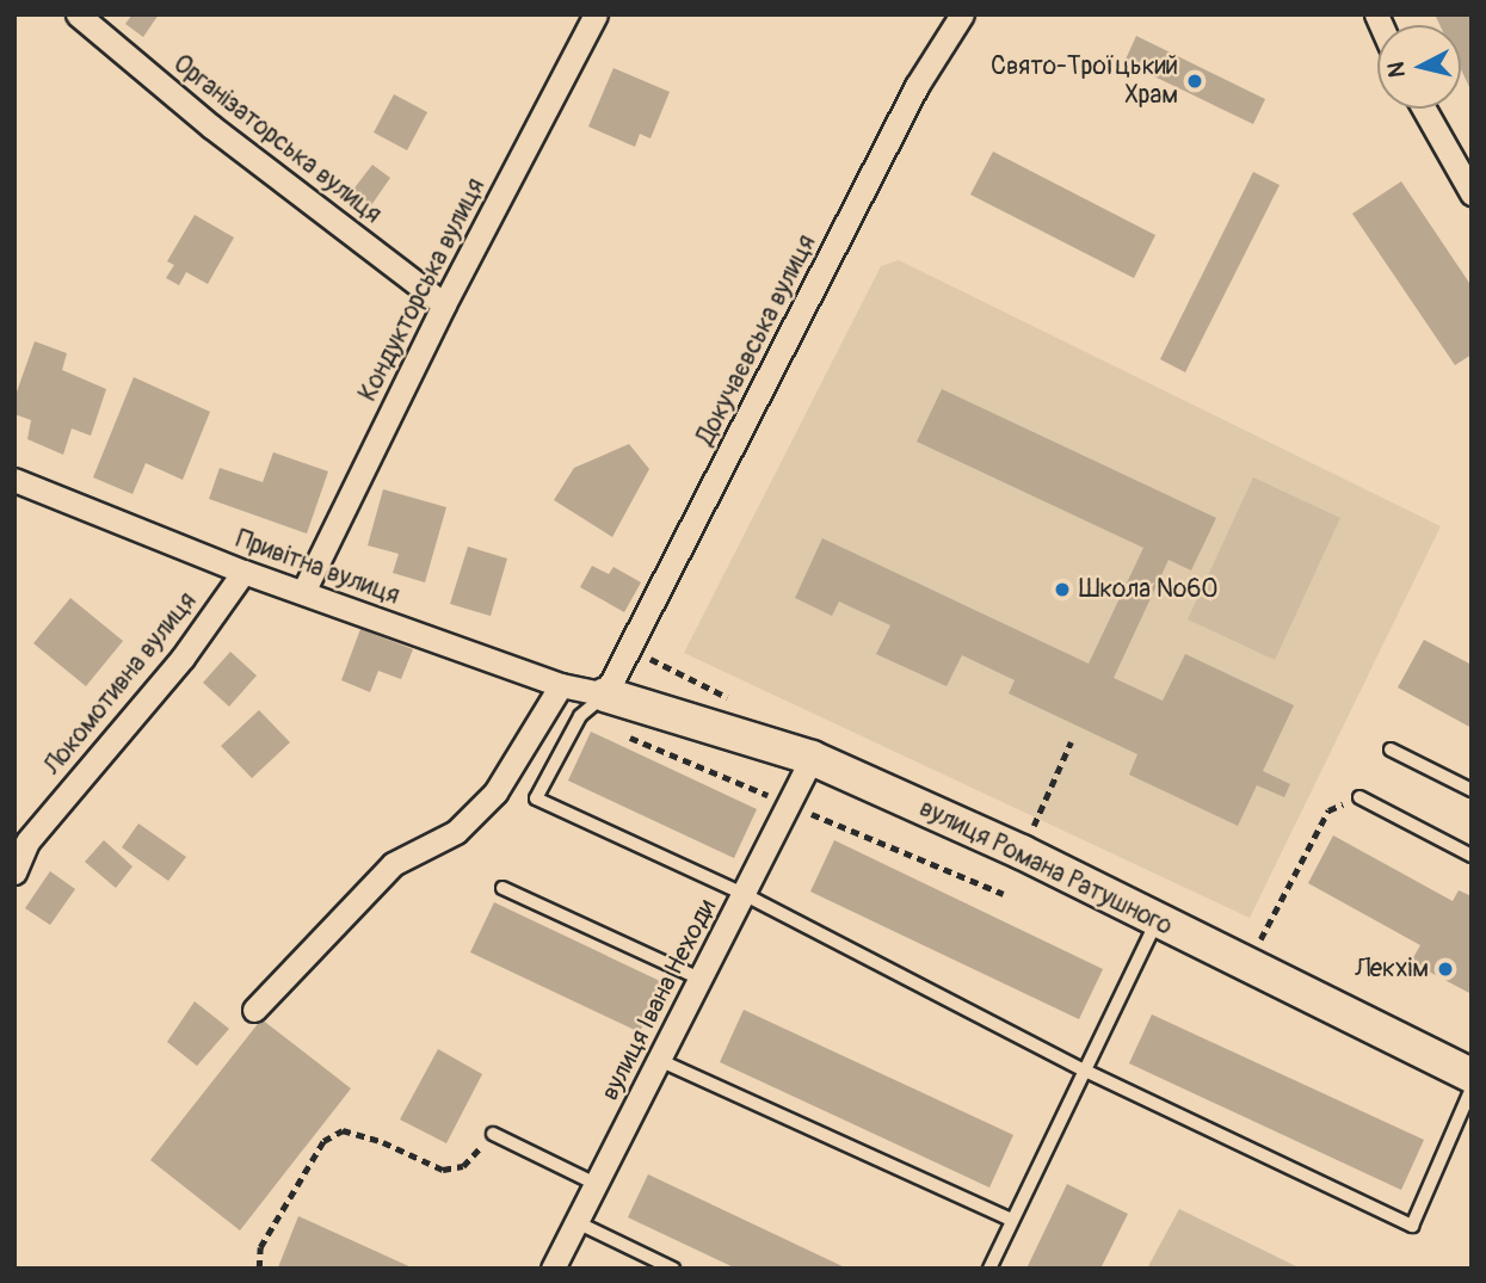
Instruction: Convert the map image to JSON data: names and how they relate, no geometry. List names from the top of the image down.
{
  "streets": {
    "street": [
      "Організаторська вулиця",
      "Кондукторська вулиця",
      "Докучаєвська вулиця",
      "Привітна вулиця",
      "Локомотивна вулиця",
      "вулиця Романа Ратушного",
      "вулиця Івана Неходи"
    ]
  },
  "crossings": [
    ["Організаторська вулиця", "Кондукторська вулиця"],
    ["Кондукторська вулиця", "Привітна вулиця"],
    ["Докучаєвська вулиця", "Привітна вулиця"],
    ["Докучаєвська вулиця", "вулиця Романа Ратушного"],
    ["Привітна вулиця", "Локомотивна вулиця"],
    ["Привітна вулиця", "вулиця Романа Ратушного"],
    ["вулиця Романа Ратушного", "вулиця Івана Неходи"]
  ],
  "places": ["Свято-Троїцький Храм", "Школа №60", "Лекхім"],
  "north": "left"
}
